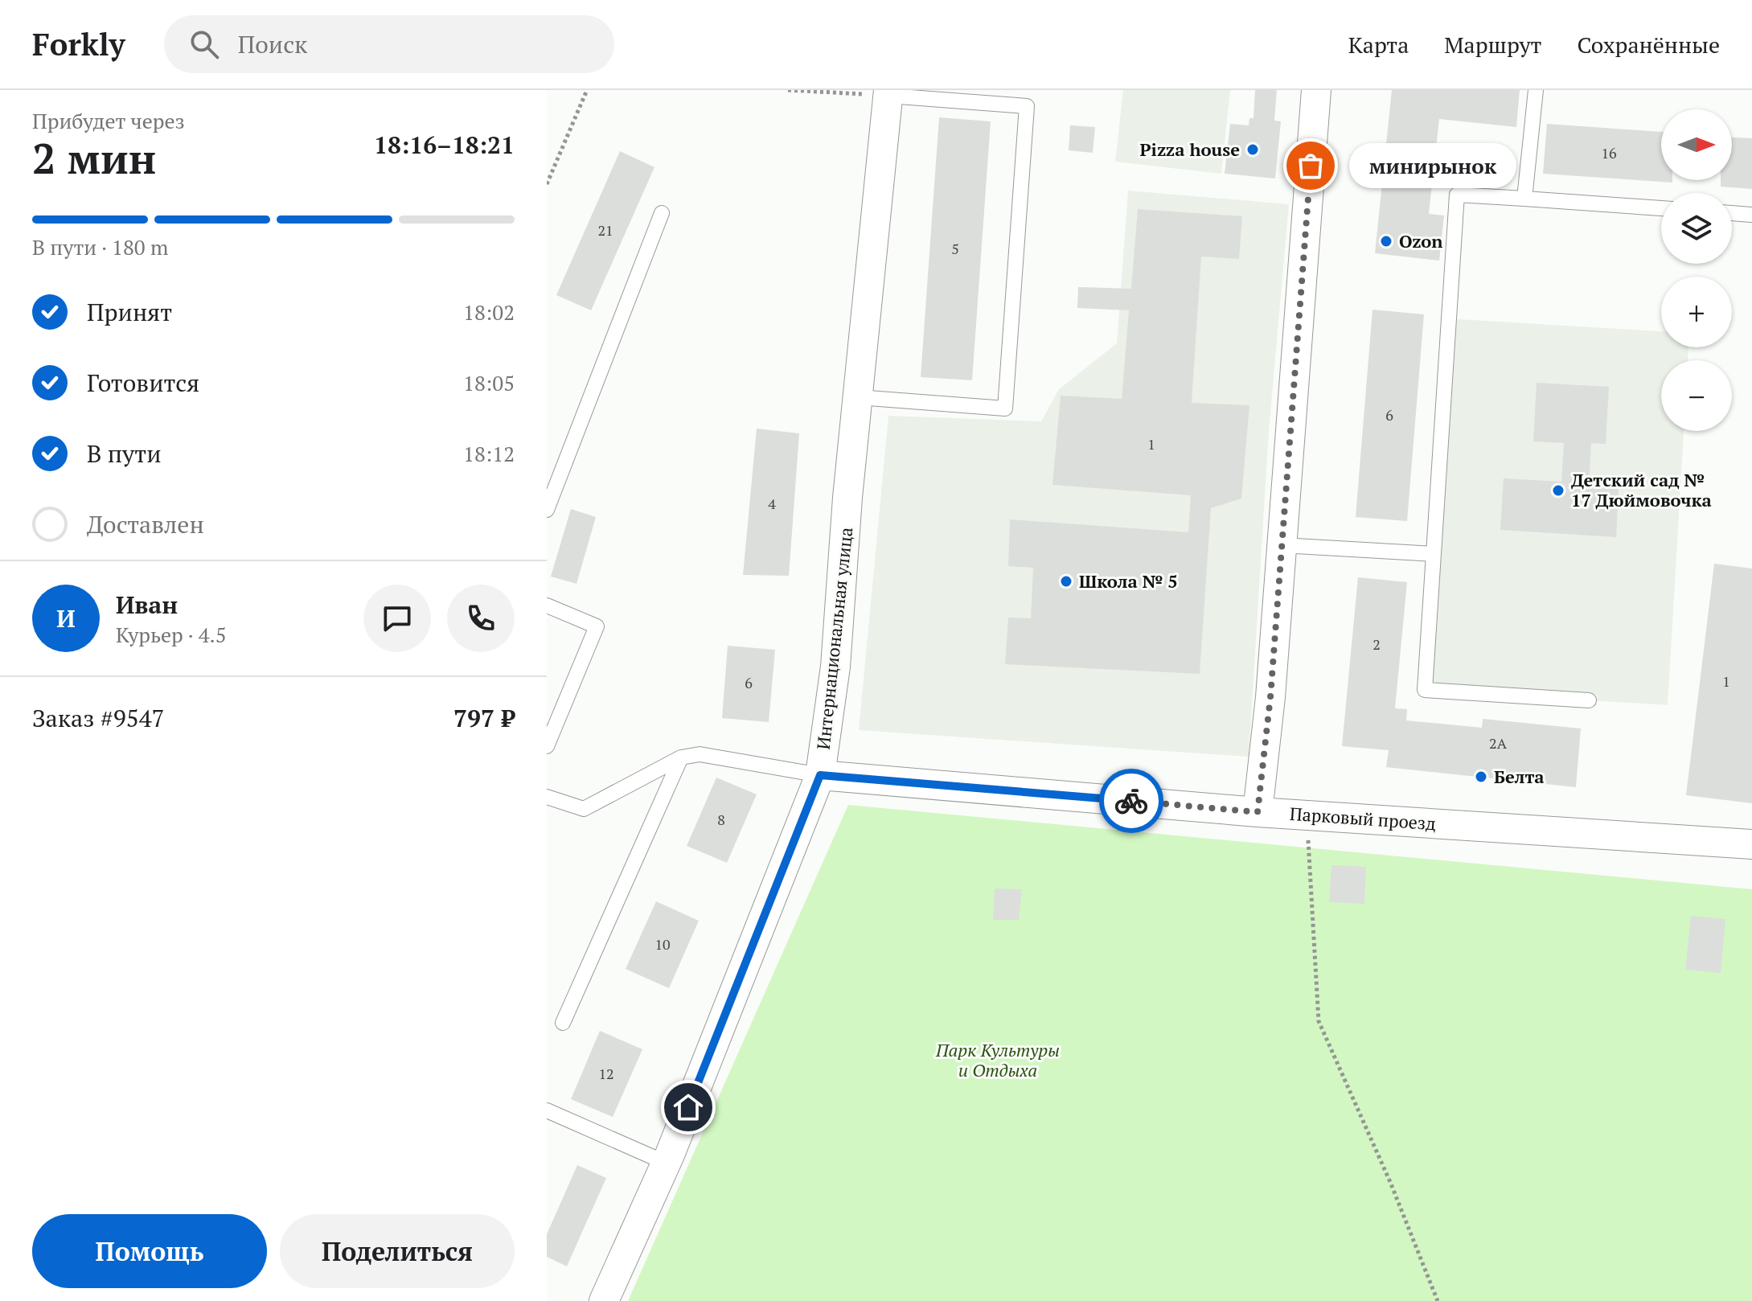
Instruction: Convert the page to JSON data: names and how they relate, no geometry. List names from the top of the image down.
{
  "streets": {
    "street": ["Интернациональная улица", "Парковый проезд"]
  },
  "crossings": [
    ["Интернациональная улица", "Парковый проезд"]
  ],
  "parks": ["Парк Культуры и Отдыха"],
  "places": [
    "Pizza house",
    "минирынок",
    "Ozon",
    "Детский сад № 17 Дюймовочка",
    "Школа № 5",
    "Белта"
  ],
  "house_numbers": [
    "16",
    "21",
    "5",
    "6",
    "1",
    "4",
    "2",
    "1",
    "6",
    "2А",
    "8",
    "10",
    "12"
  ],
  "north": "right",
  "page": {
    "header": "Forkly",
    "search": "Поиск",
    "nav": ["Карта", "Маршрут", "Сохранённые"],
    "heading": ["2 мин", "Прибудет через", "18:16–18:21"],
    "panel": [
      "Иван",
      "Курьер · 4.5",
      "Заказ #9547",
      "797 ₽"
    ],
    "map_buttons": ["+", "−"],
    "bubble": "минирынок",
    "bar": "В пути · 180 m",
    "list": [
      ["Принят", "18:02"],
      ["Готовится", "18:05"],
      ["В пути", "18:12"],
      "Доставлен"
    ],
    "round": "И",
    "buttons": ["Помощь", "Поделиться"]
  }
}
